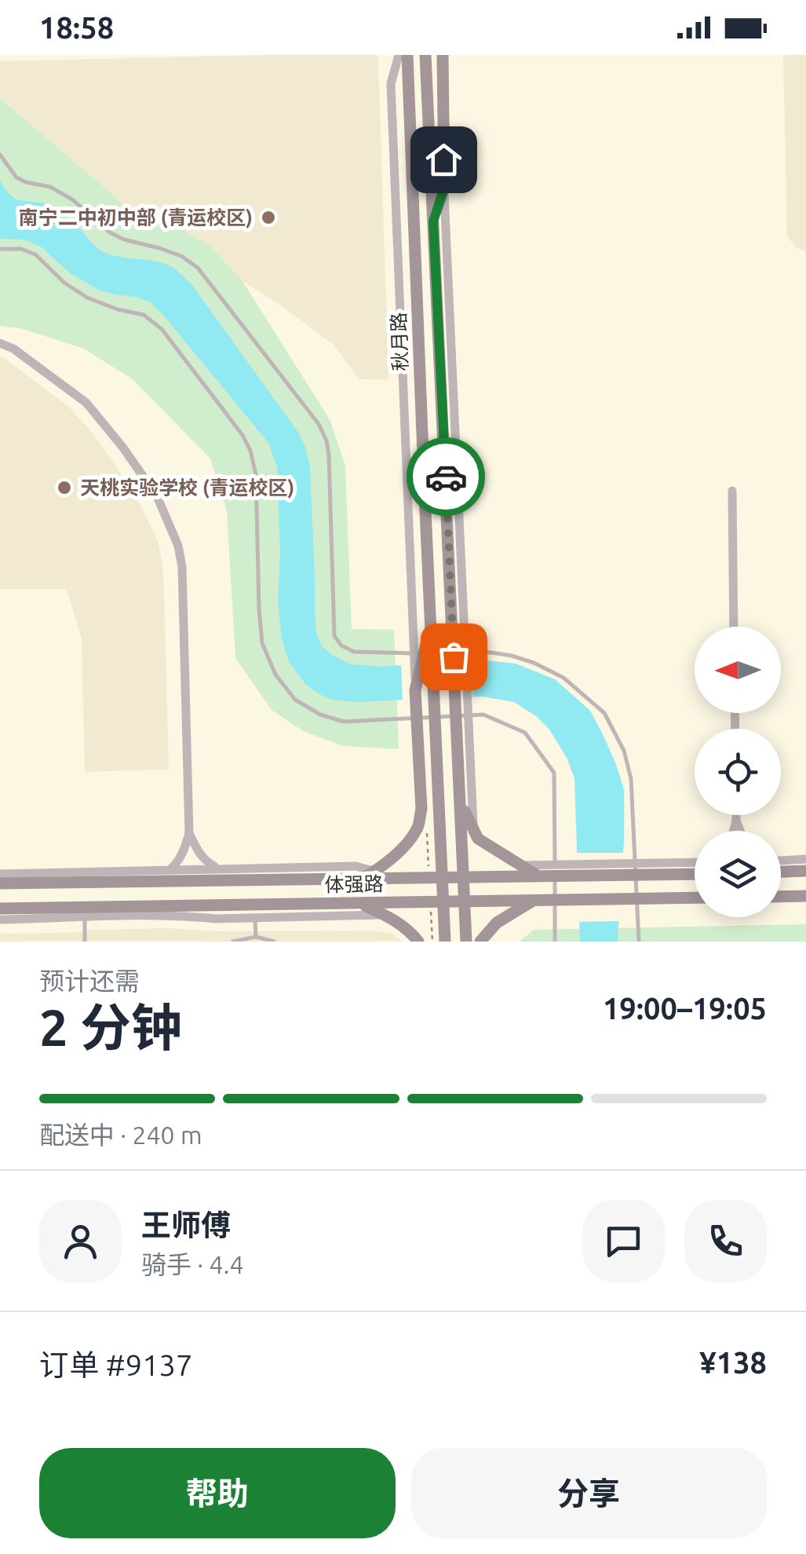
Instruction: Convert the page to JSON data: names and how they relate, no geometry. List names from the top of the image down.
{
  "streets": {
    "main road": ["秋月路", "体强路"]
  },
  "crossings": [
    ["秋月路", "体强路"]
  ],
  "places": ["南宁二中初中部 (青运校区)", "天桃实验学校 (青运校区)"],
  "north": "left",
  "page": {
    "status": "18:58",
    "heading": ["2 分钟", "预计还需", "19:00–19:05"],
    "panel": [
      "王师傅",
      "骑手 · 4.4",
      "订单 #9137",
      "¥138"
    ],
    "bar": "配送中 · 240 m",
    "buttons": ["帮助", "分享"]
  }
}
